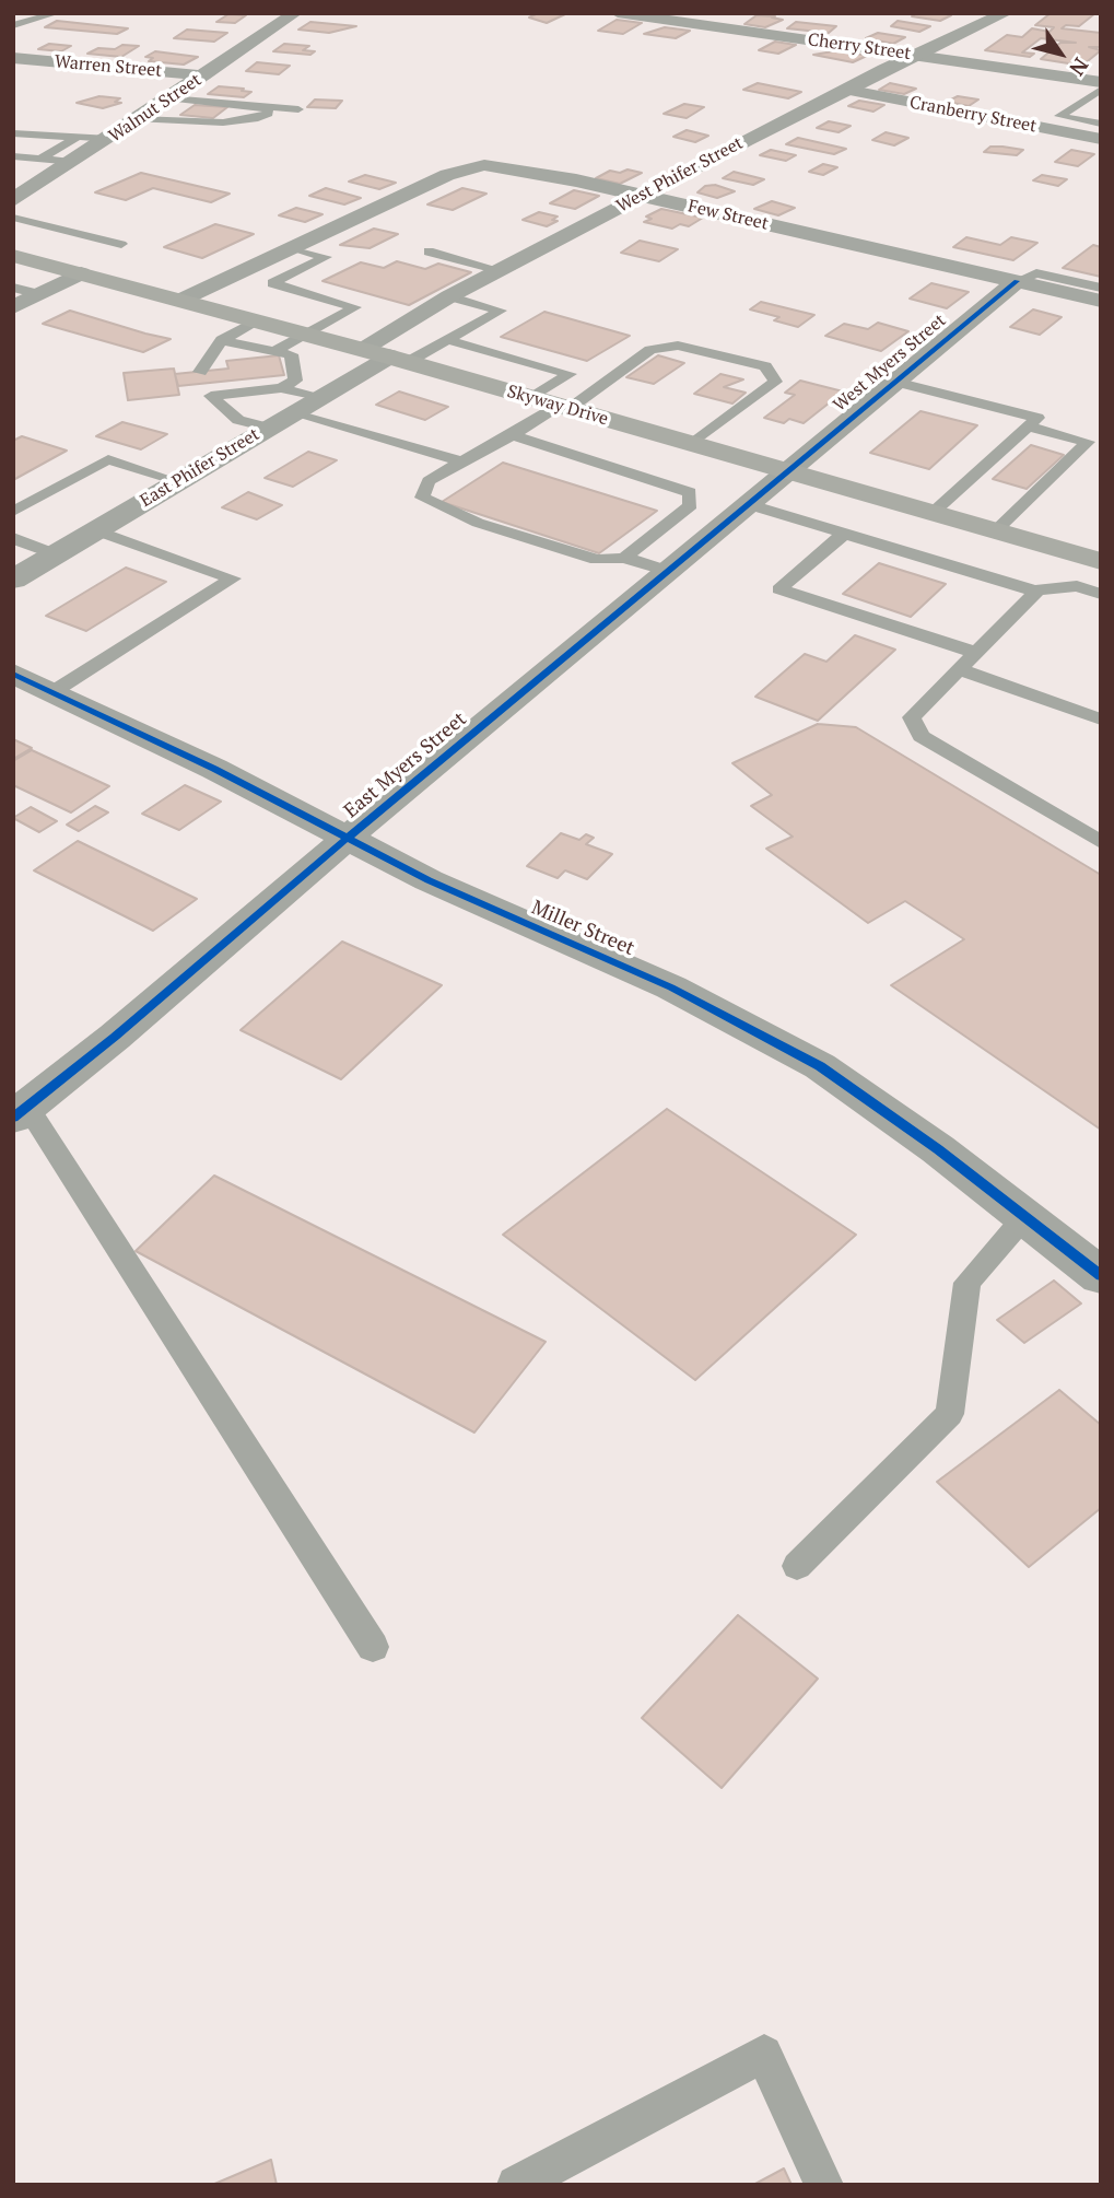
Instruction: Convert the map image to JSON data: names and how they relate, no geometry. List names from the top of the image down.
{
  "streets": {
    "main road": ["Skyway Drive"],
    "street": [
      "Cherry Street",
      "Warren Street",
      "Walnut Street",
      "Cranberry Street",
      "West Phifer Street",
      "Few Street",
      "West Myers Street",
      "East Phifer Street",
      "East Myers Street",
      "Miller Street"
    ]
  },
  "crossings": [
    ["Cherry Street", "West Phifer Street"],
    ["Warren Street", "Walnut Street"],
    ["Cranberry Street", "West Phifer Street"],
    ["West Phifer Street", "Few Street"],
    ["West Phifer Street", "Skyway Drive"],
    ["Few Street", "West Myers Street"],
    ["Few Street", "Skyway Drive"],
    ["West Myers Street", "Skyway Drive"],
    ["West Myers Street", "East Myers Street"],
    ["Skyway Drive", "East Phifer Street"],
    ["Skyway Drive", "East Myers Street"],
    ["East Myers Street", "Miller Street"]
  ],
  "north": "bottom right"
}
